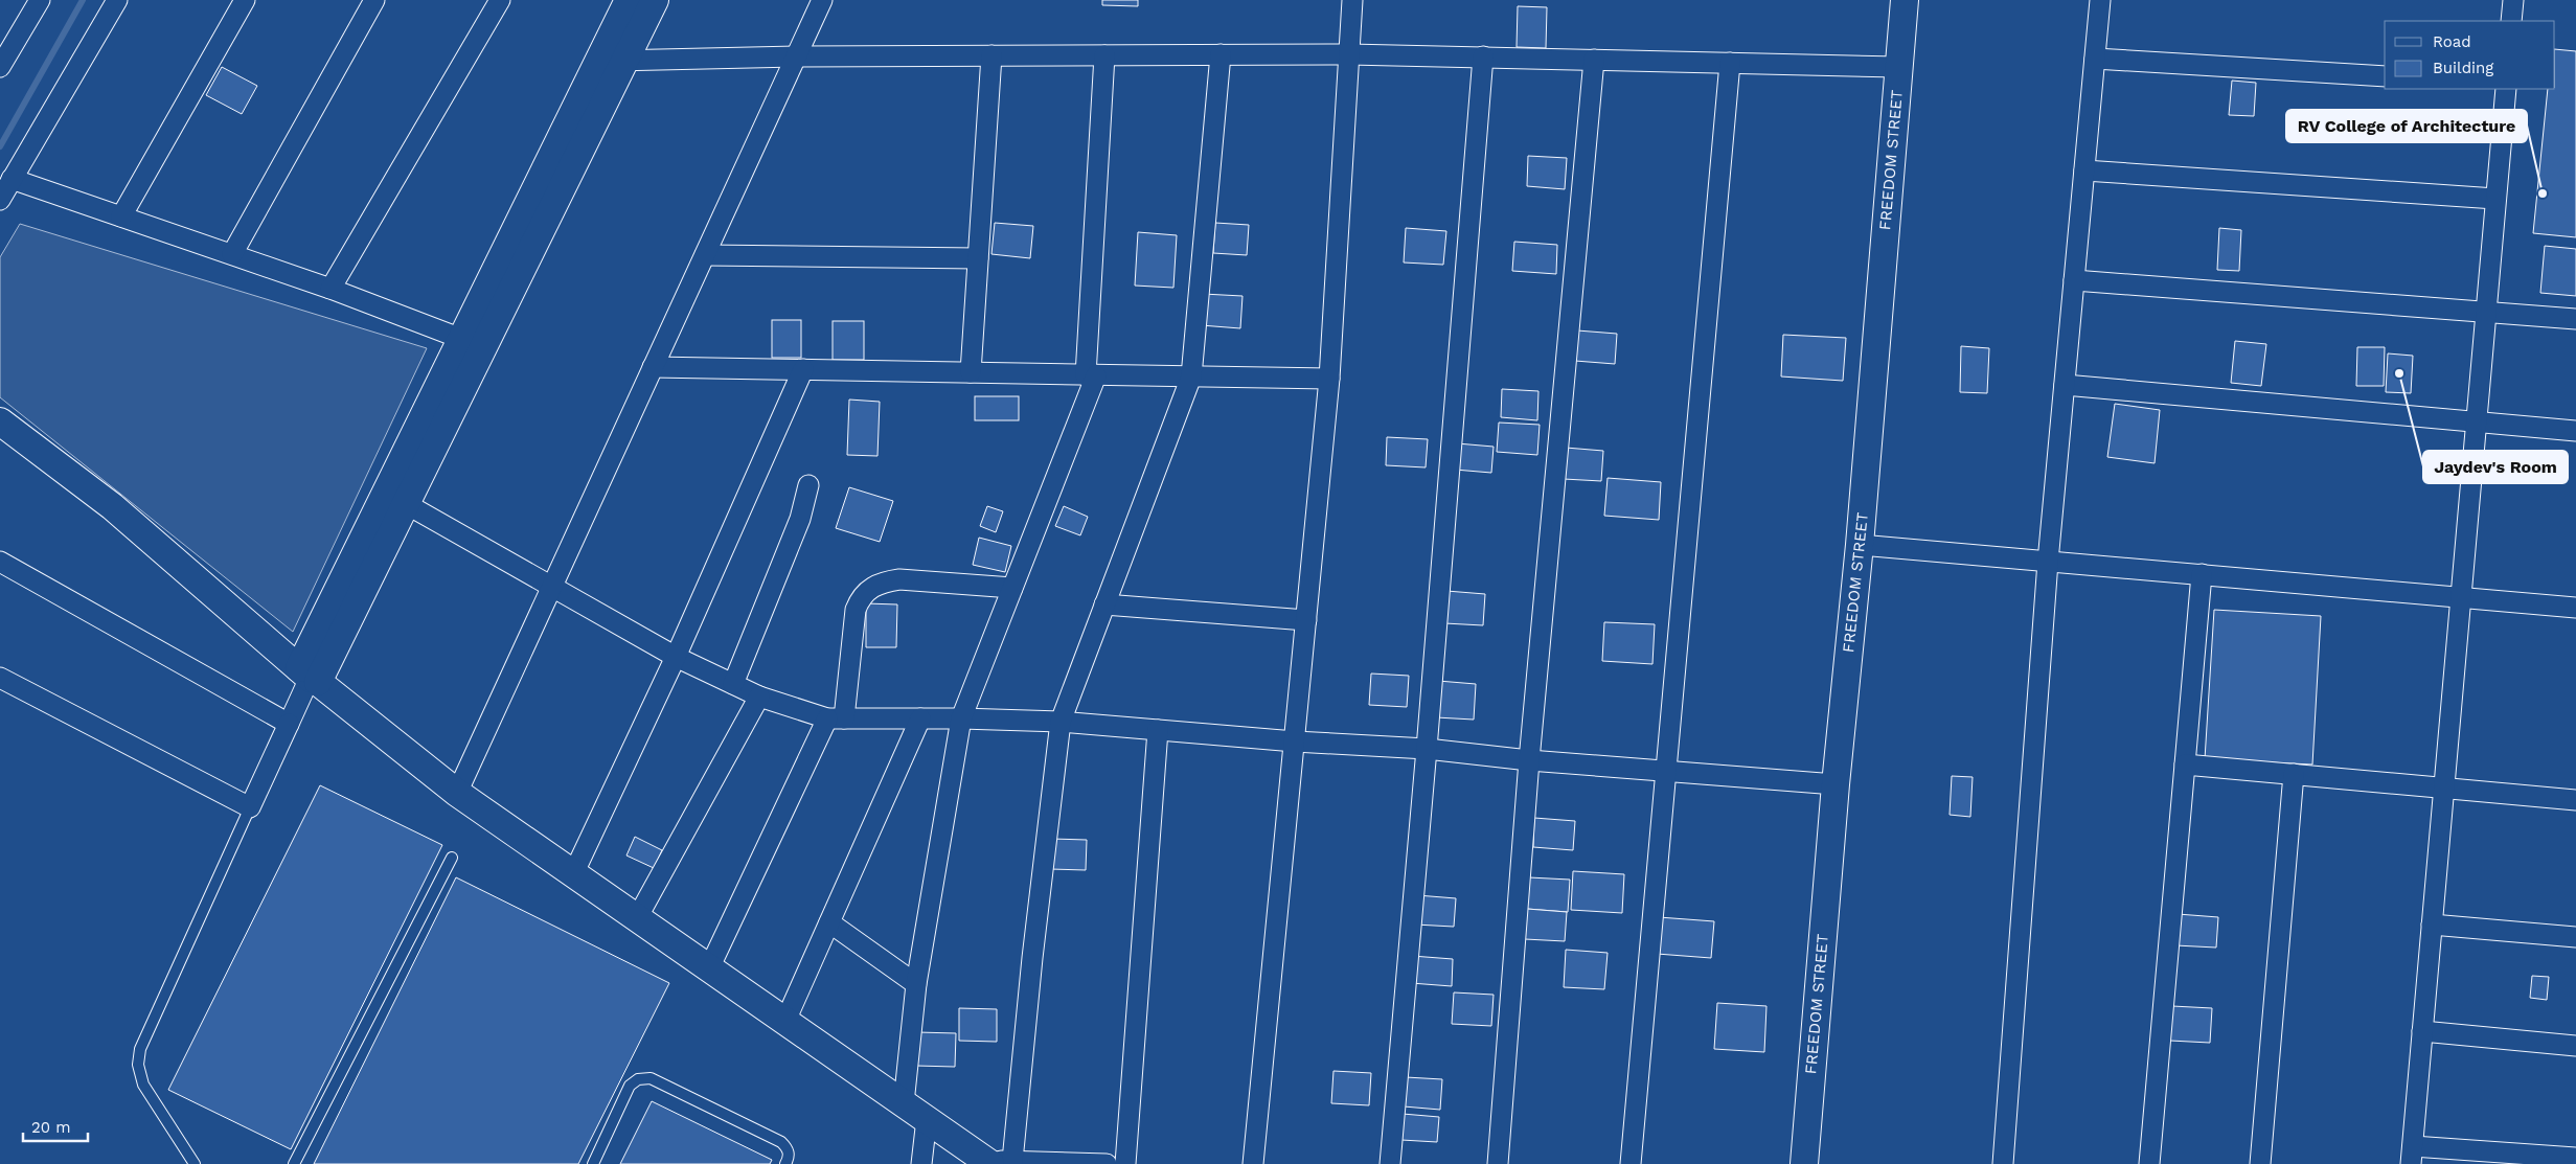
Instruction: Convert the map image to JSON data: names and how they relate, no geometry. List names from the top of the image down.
{
  "streets": {
    "street": ["FREEDOM STREET"]
  },
  "places": ["RV College of Architecture", "Jaydev's Room"],
  "legend": ["Road", "Building"],
  "scale_bar": "20 m"
}
